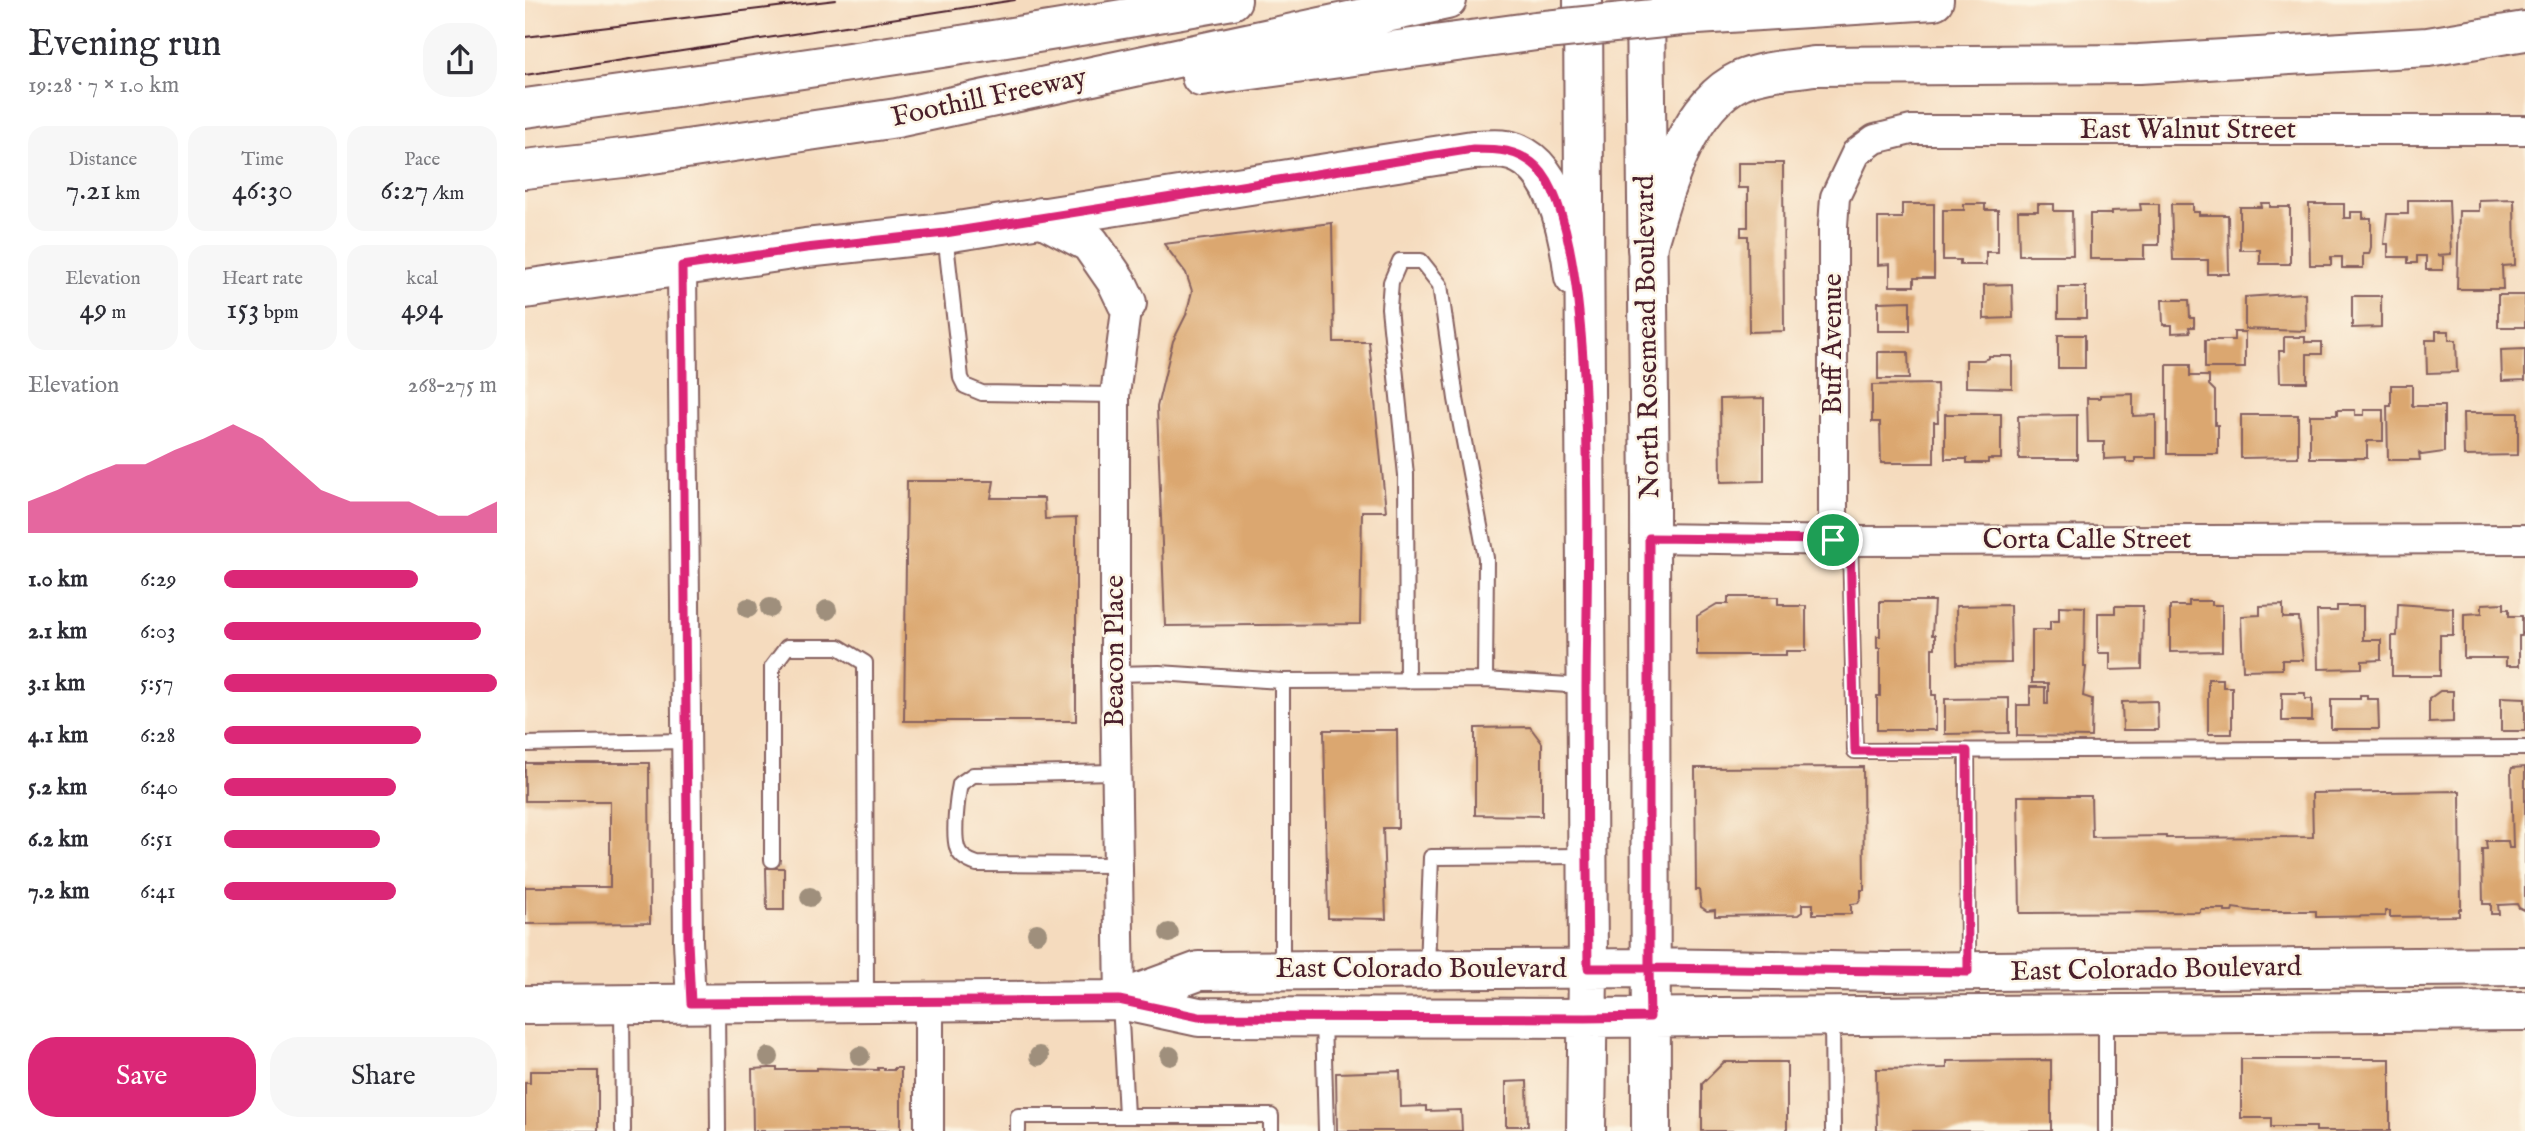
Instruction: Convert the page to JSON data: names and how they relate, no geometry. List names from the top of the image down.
{
  "streets": {
    "main road": ["Foothill Freeway", "North Rosemead Boulevard", "East Colorado Boulevard"],
    "street": [
      "East Walnut Street",
      "Buff Avenue",
      "Corta Calle Street",
      "Beacon Place"
    ]
  },
  "crossings": [
    ["East Walnut Street", "Buff Avenue"],
    ["North Rosemead Boulevard", "Corta Calle Street"],
    ["North Rosemead Boulevard", "East Colorado Boulevard"],
    ["Buff Avenue", "Corta Calle Street"],
    ["Beacon Place", "East Colorado Boulevard"]
  ],
  "page": {
    "heading": ["Evening run", "19:28 · 7 × 1.0 km"],
    "stats": [
      ["Distance", "7.21 km"],
      ["Time", "46:30"],
      ["Pace", "6:27 /km"],
      ["Elevation", "49 m"],
      ["Heart rate", "153 bpm"],
      ["kcal", "494"]
    ],
    "chart": ["Elevation", "268–275 m"],
    "list": [
      {
        "name": "1.0 km",
        "note": "6:29"
      },
      {
        "name": "2.1 km",
        "note": "6:03"
      },
      {
        "name": "3.1 km",
        "note": "5:57"
      },
      {
        "name": "4.1 km",
        "note": "6:28"
      },
      {
        "name": "5.2 km",
        "note": "6:40"
      },
      {
        "name": "6.2 km",
        "note": "6:51"
      },
      {
        "name": "7.2 km",
        "note": "6:41"
      }
    ],
    "buttons": ["Save", "Share"]
  }
}
